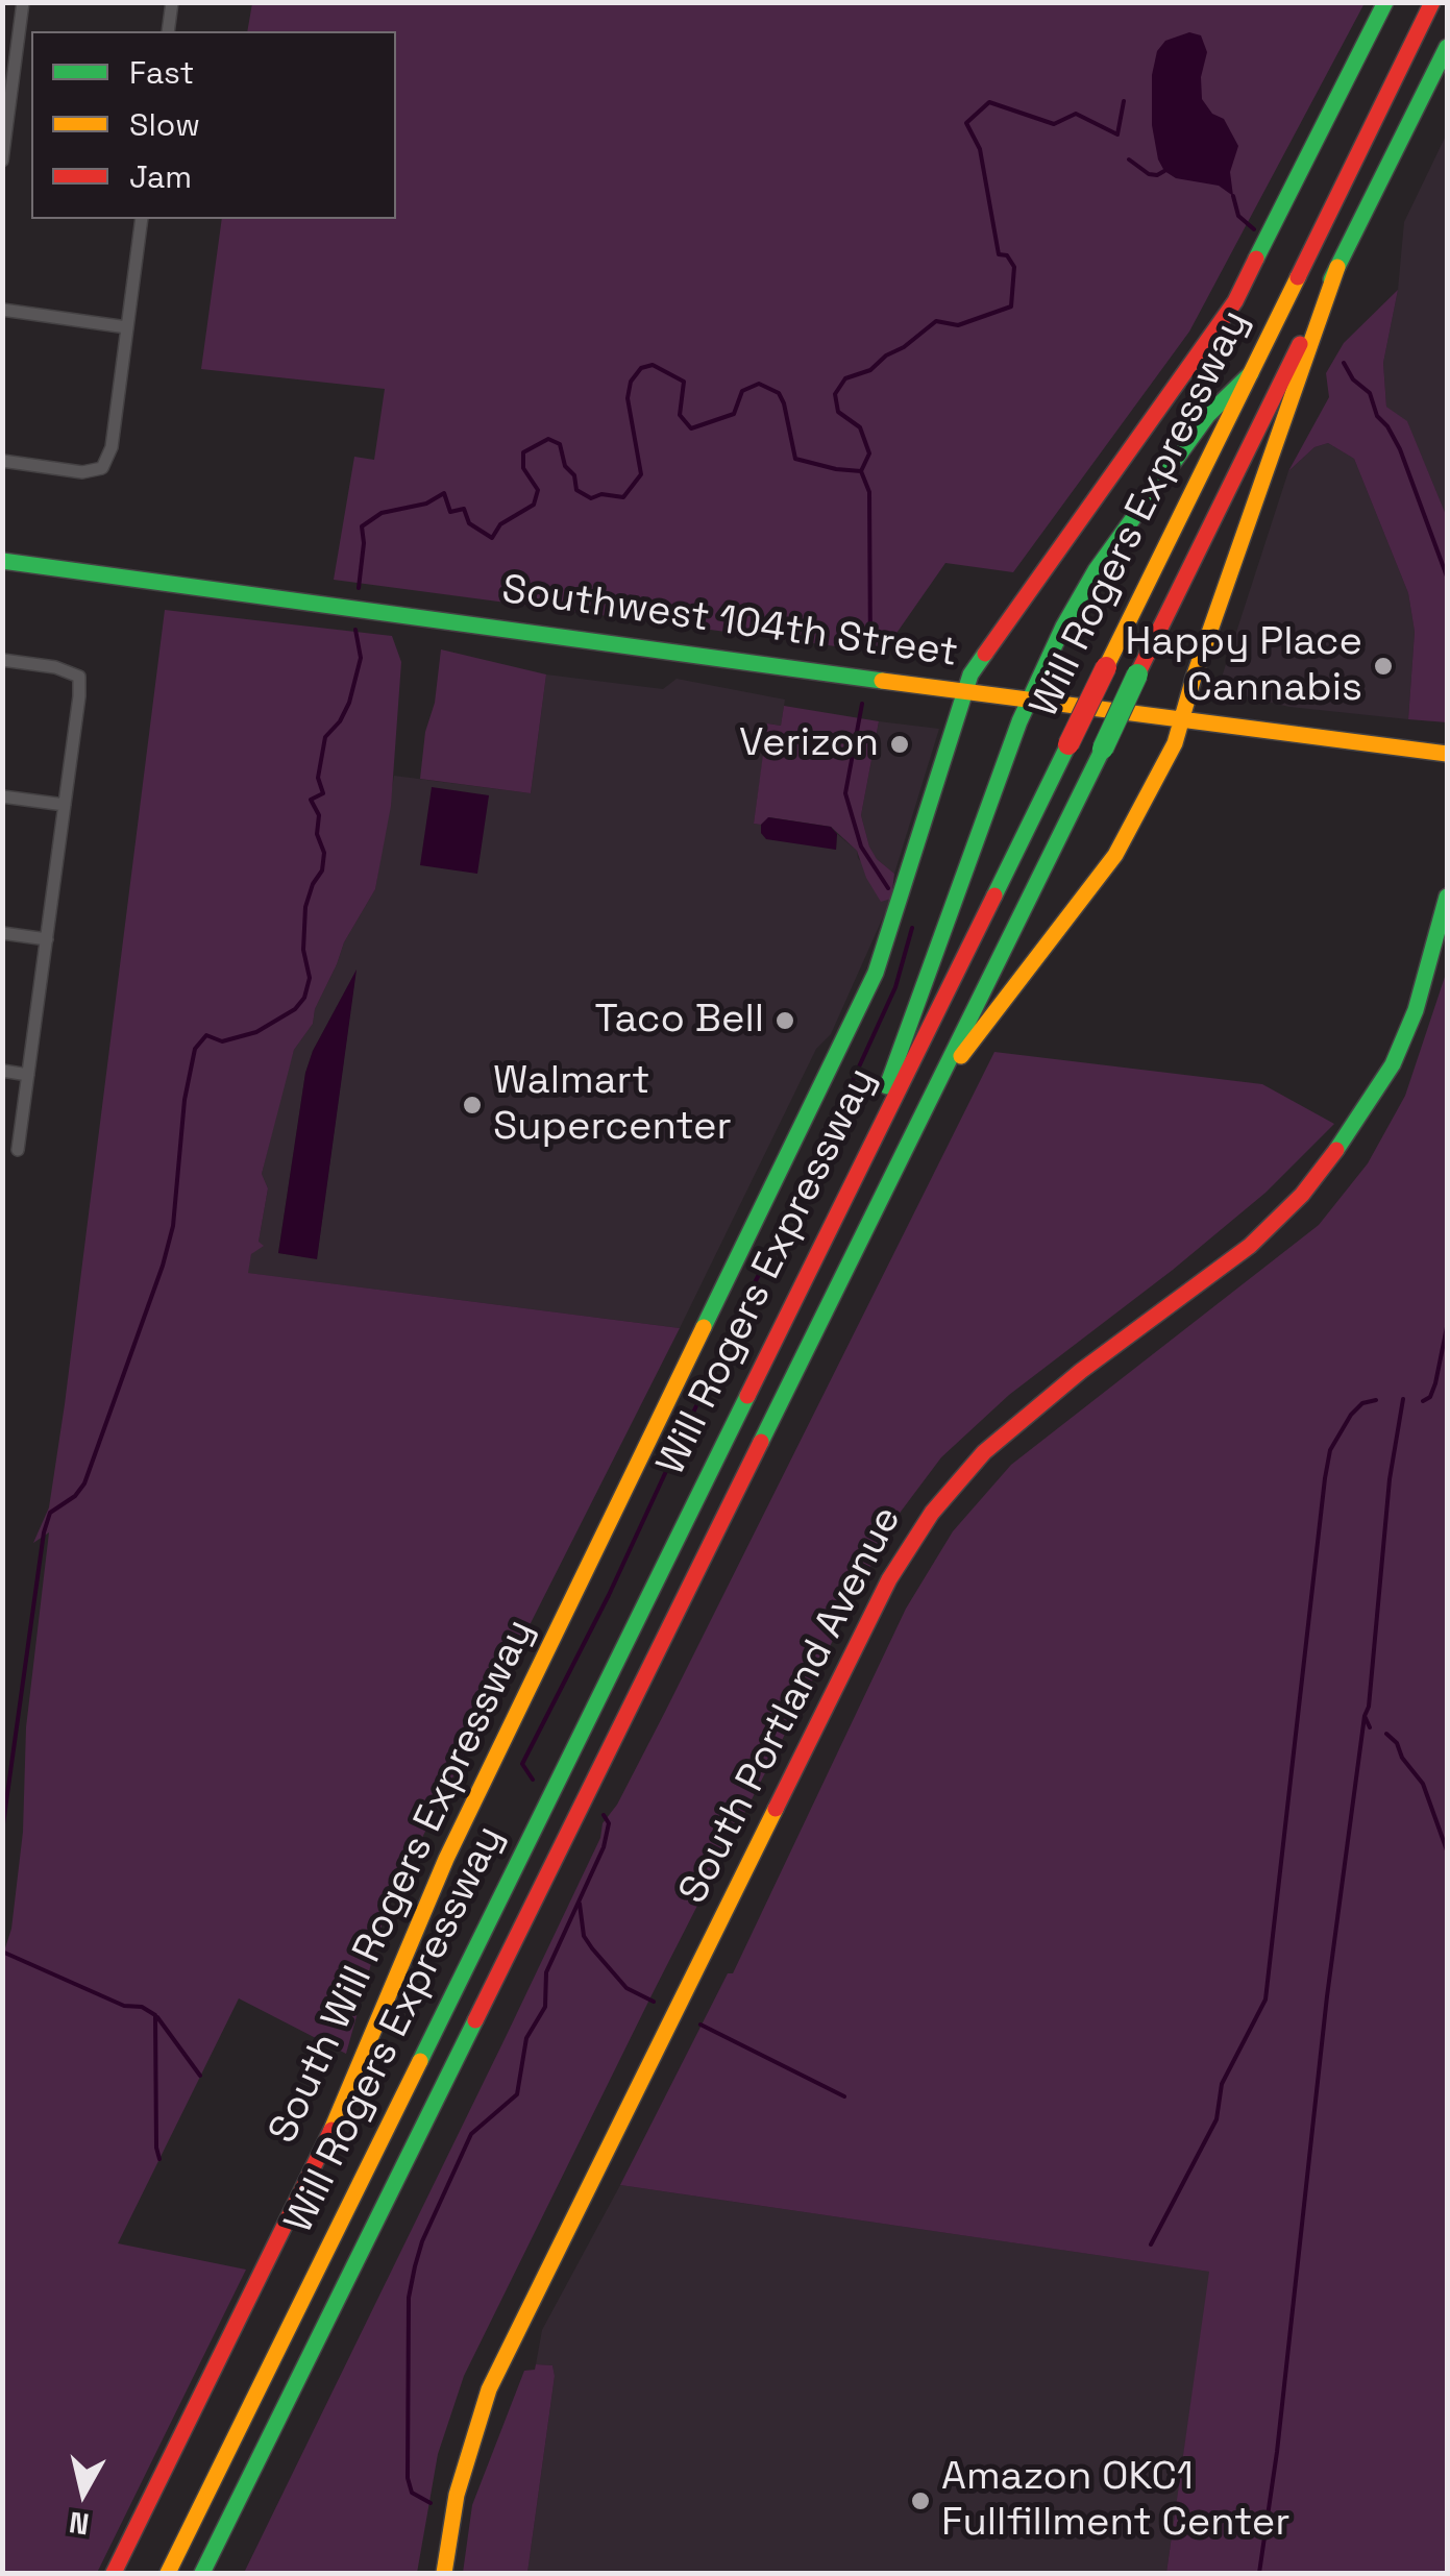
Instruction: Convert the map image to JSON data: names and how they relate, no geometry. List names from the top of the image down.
{
  "streets": {
    "main road": [
      "Will Rogers Expressway",
      "Southwest 104th Street",
      "South Portland Avenue",
      "South Will Rogers Expressway"
    ]
  },
  "crossings": [
    ["Southwest 104th Street", "South Will Rogers Expressway"]
  ],
  "places": [
    "Happy Place Cannabis",
    "Verizon",
    "Taco Bell",
    "Walmart Supercenter",
    "Amazon OKC1 Fullfillment Center"
  ],
  "legend": ["Fast", "Slow", "Jam"],
  "north": "bottom"
}
